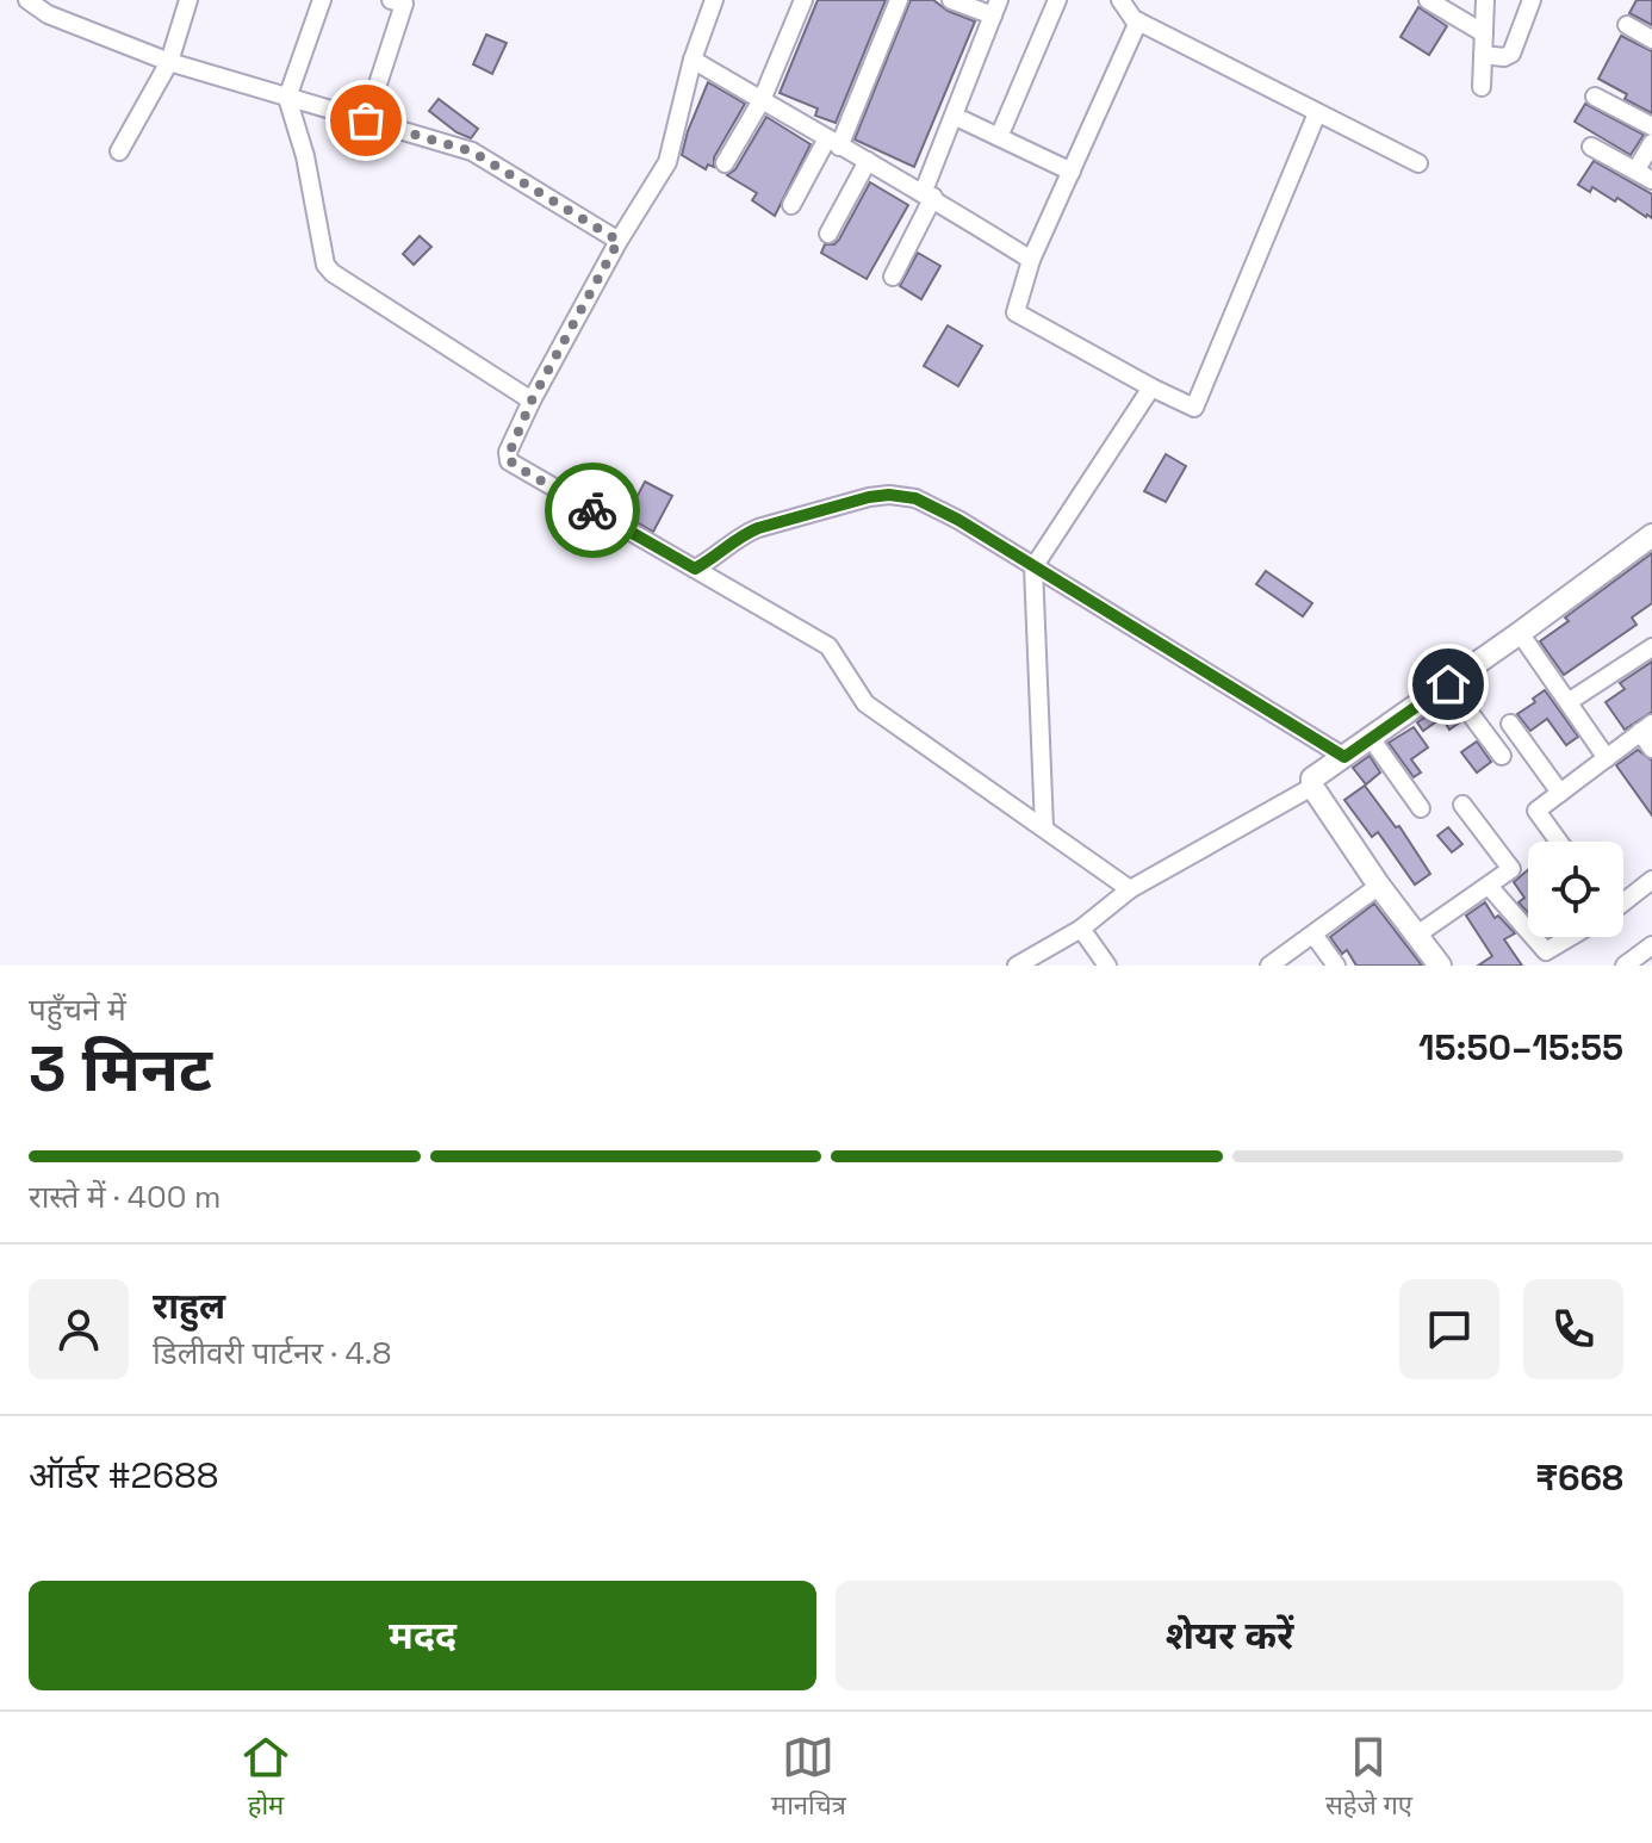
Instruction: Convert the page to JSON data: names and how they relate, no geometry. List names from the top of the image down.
{
  "page": {
    "heading": ["3 मिनट", "पहुँचने में", "15:50–15:55"],
    "panel": [
      "राहुल",
      "डिलीवरी पार्टनर · 4.8",
      "ऑर्डर #2688",
      "₹668"
    ],
    "bar": "रास्ते में · 400 m",
    "buttons": ["मदद", "शेयर करें"],
    "tabs": ["होम", "मानचित्र", "सहेजे गए"]
  }
}
